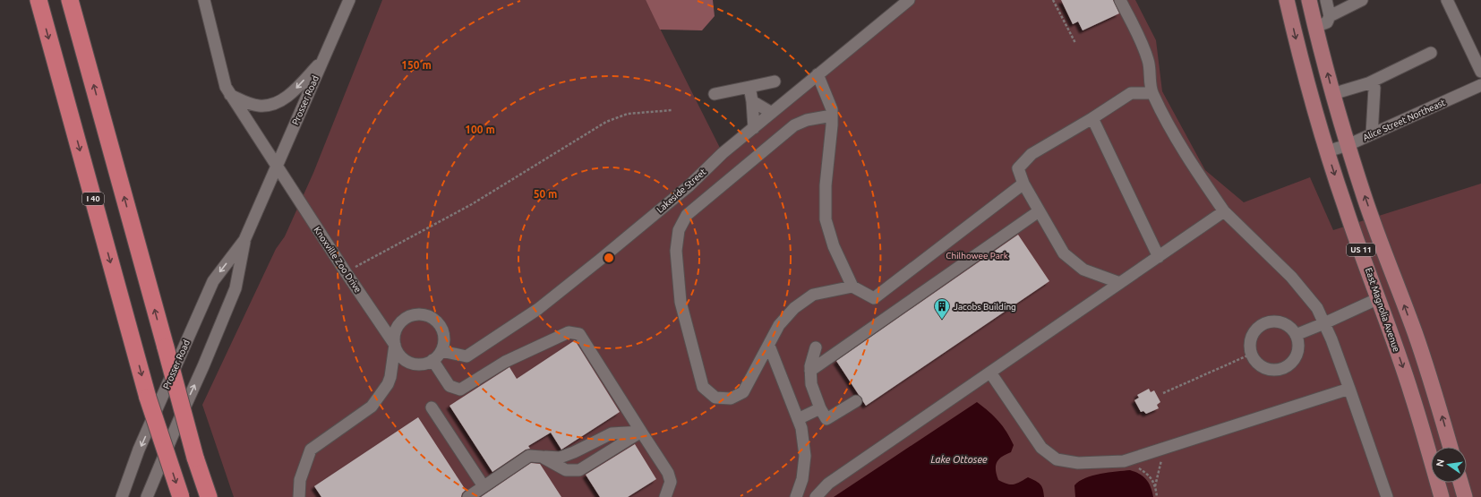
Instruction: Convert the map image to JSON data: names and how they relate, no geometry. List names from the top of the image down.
{
  "streets": {
    "highway": ["I 40"],
    "main road": ["US 11", "East Magnolia Avenue"],
    "street": [
      "Prosser Road",
      "Alice Street Northeast",
      "Lakeside Street",
      "Knoxville Zoo Drive"
    ]
  },
  "crossings": [
    ["Prosser Road", "Knoxville Zoo Drive"],
    ["Alice Street Northeast", "US 11"],
    ["Alice Street Northeast", "East Magnolia Avenue"],
    ["Lakeside Street", "Knoxville Zoo Drive"]
  ],
  "water": ["Lake Ottosee"],
  "parks": ["Chilhowee Park"],
  "places": {
    "building": ["Jacobs Building"]
  },
  "north": "left",
  "rings": ["150 m", "100 m", "50 m"]
}
